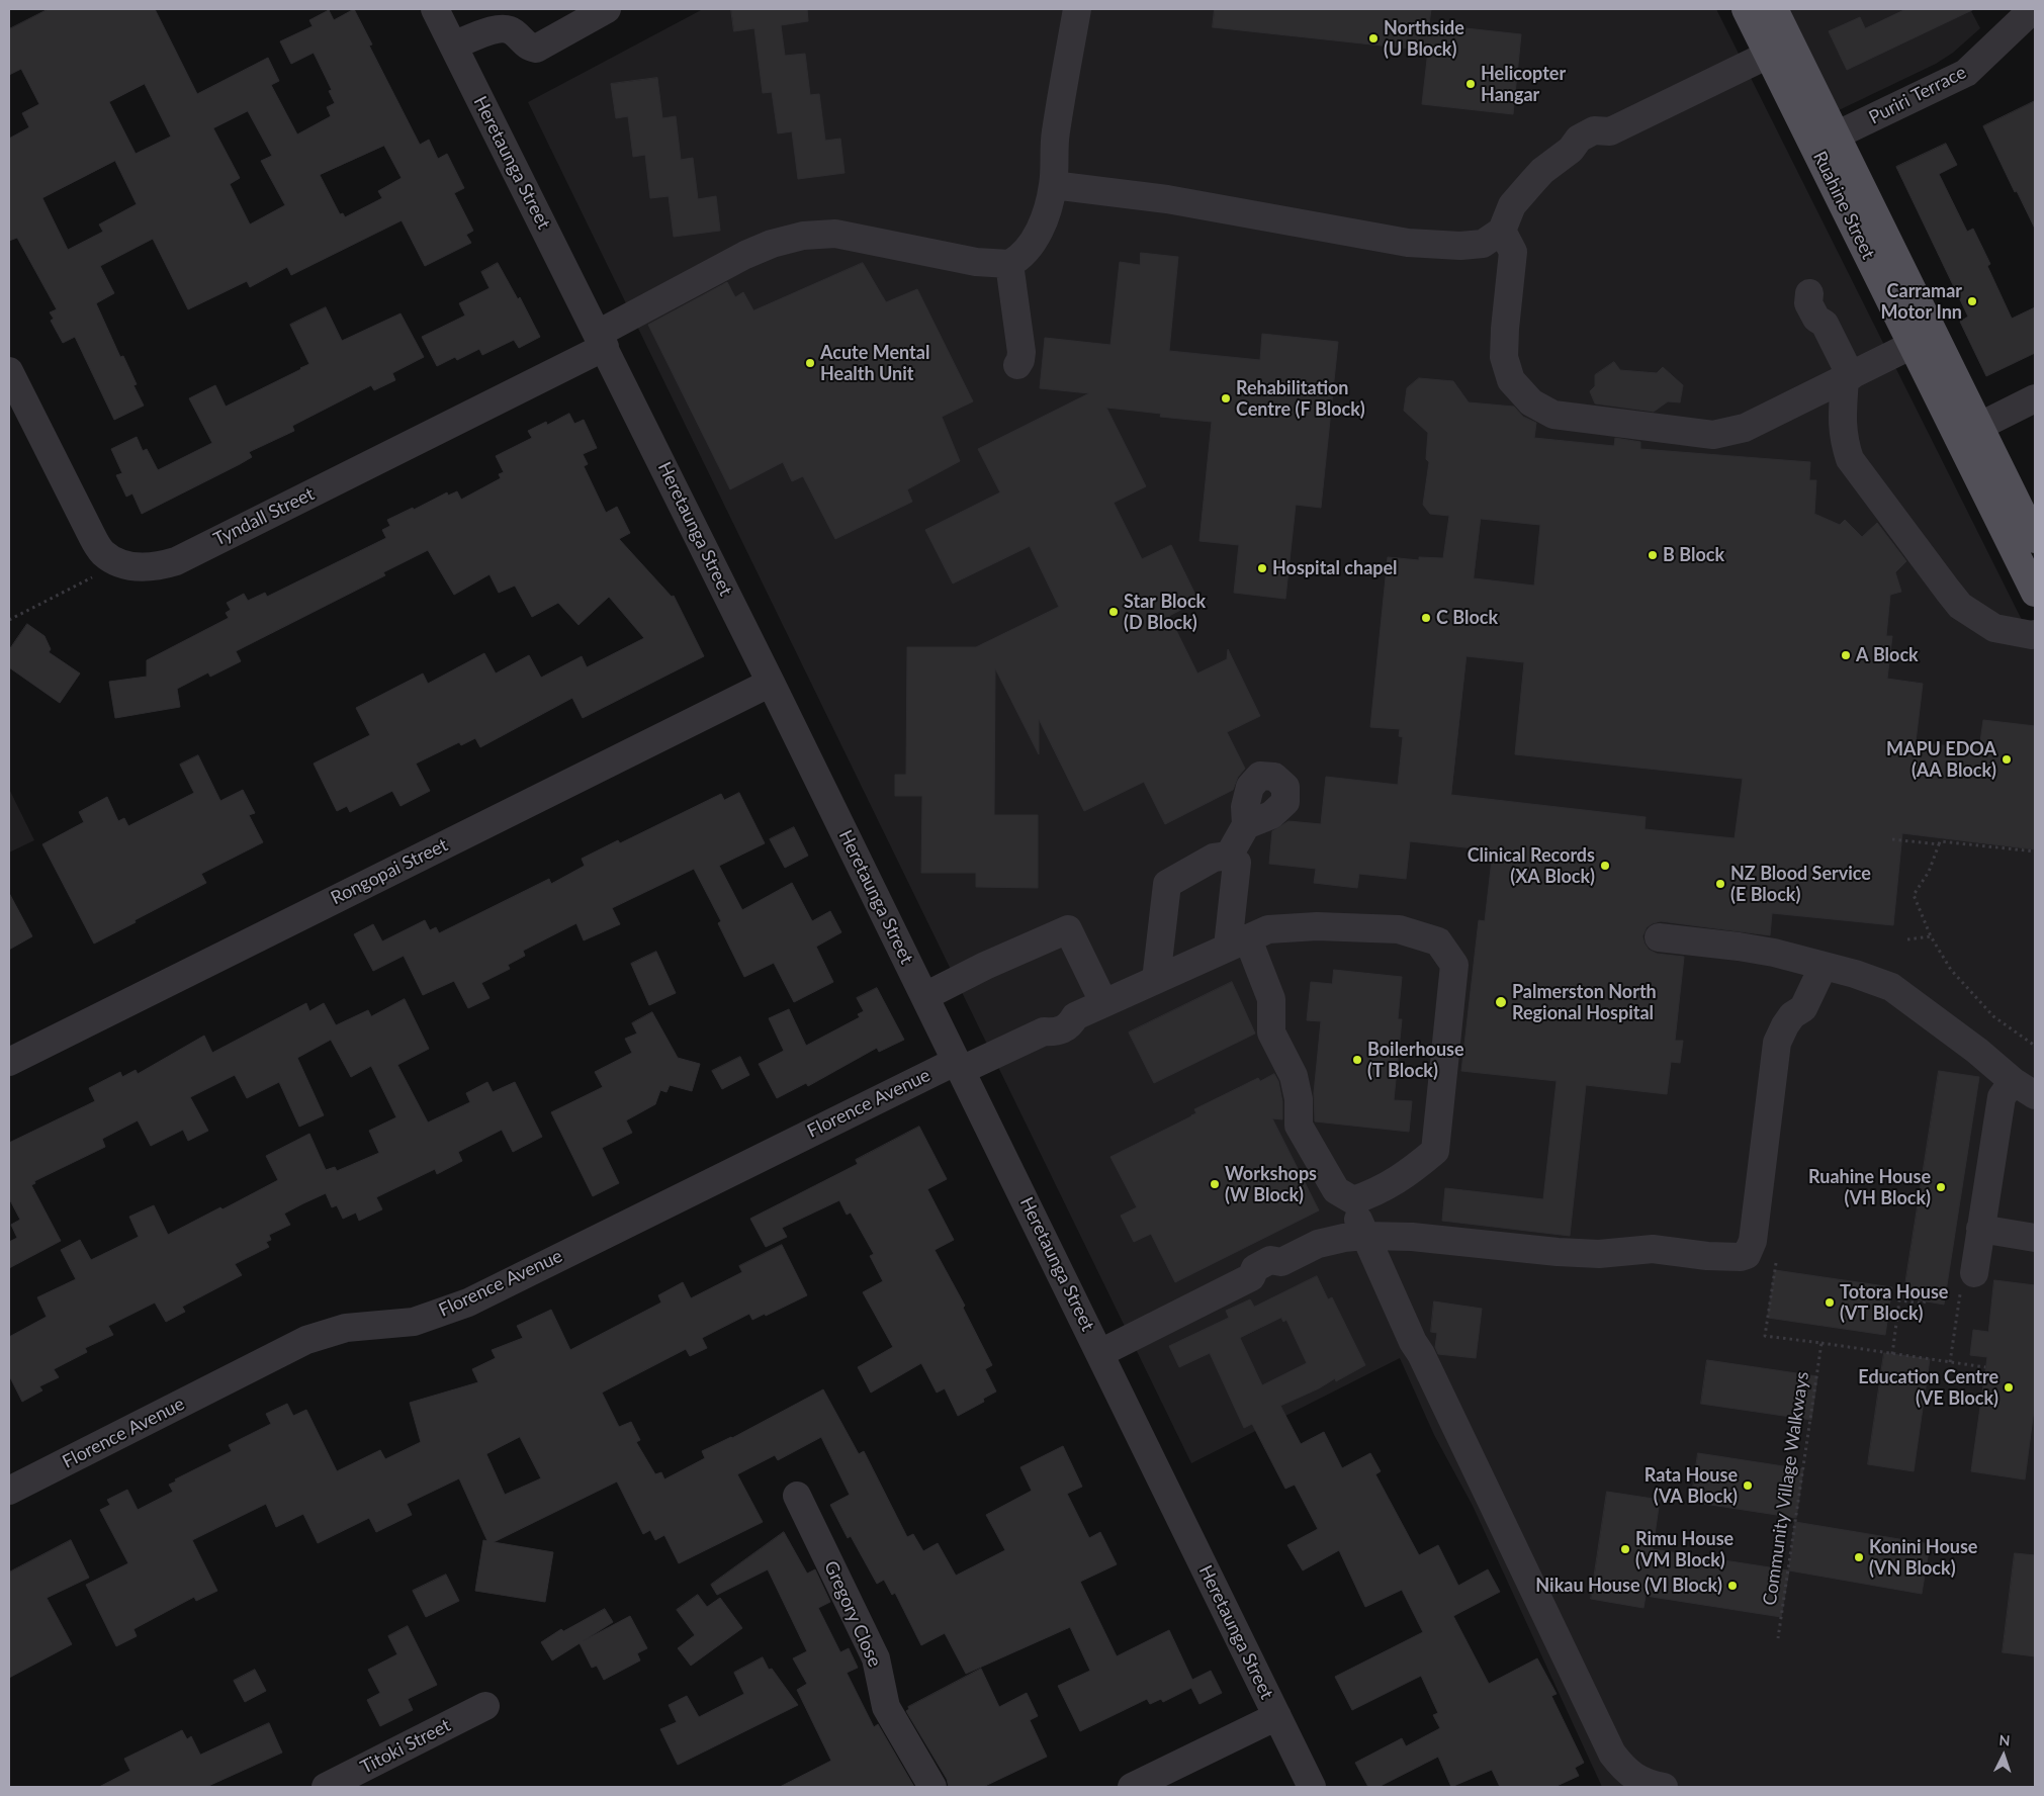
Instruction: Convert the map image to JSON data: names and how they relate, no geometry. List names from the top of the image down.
{
  "streets": {
    "main road": ["Ruahine Street"],
    "street": [
      "Puriri Terrace",
      "Heretaunga Street",
      "Tyndall Street",
      "Rongopai Street",
      "Florence Avenue",
      "Gregory Close",
      "Titoki Street"
    ],
    "path": ["Community Village Walkways"]
  },
  "crossings": [
    ["Puriri Terrace", "Ruahine Street"],
    ["Heretaunga Street", "Tyndall Street"],
    ["Heretaunga Street", "Rongopai Street"],
    ["Heretaunga Street", "Florence Avenue"]
  ],
  "places": [
    "Northside (U Block)",
    "Helicopter Hangar",
    "Carramar Motor Inn",
    "Acute Mental Health Unit",
    "Rehabilitation Centre (F Block)",
    "B Block",
    "Hospital chapel",
    "Star Block (D Block)",
    "C Block",
    "A Block",
    "MAPU EDOA (AA Block)",
    "Clinical Records (XA Block)",
    "NZ Blood Service (E Block)",
    "Palmerston North Regional Hospital",
    "Boilerhouse (T Block)",
    "Workshops (W Block)",
    "Ruahine House (VH Block)",
    "Totora House (VT Block)",
    "Education Centre (VE Block)",
    "Rata House (VA Block)",
    "Rimu House (VM Block)",
    "Konini House (VN Block)",
    "Nikau House (VI Block)"
  ],
  "north": "top"
}
